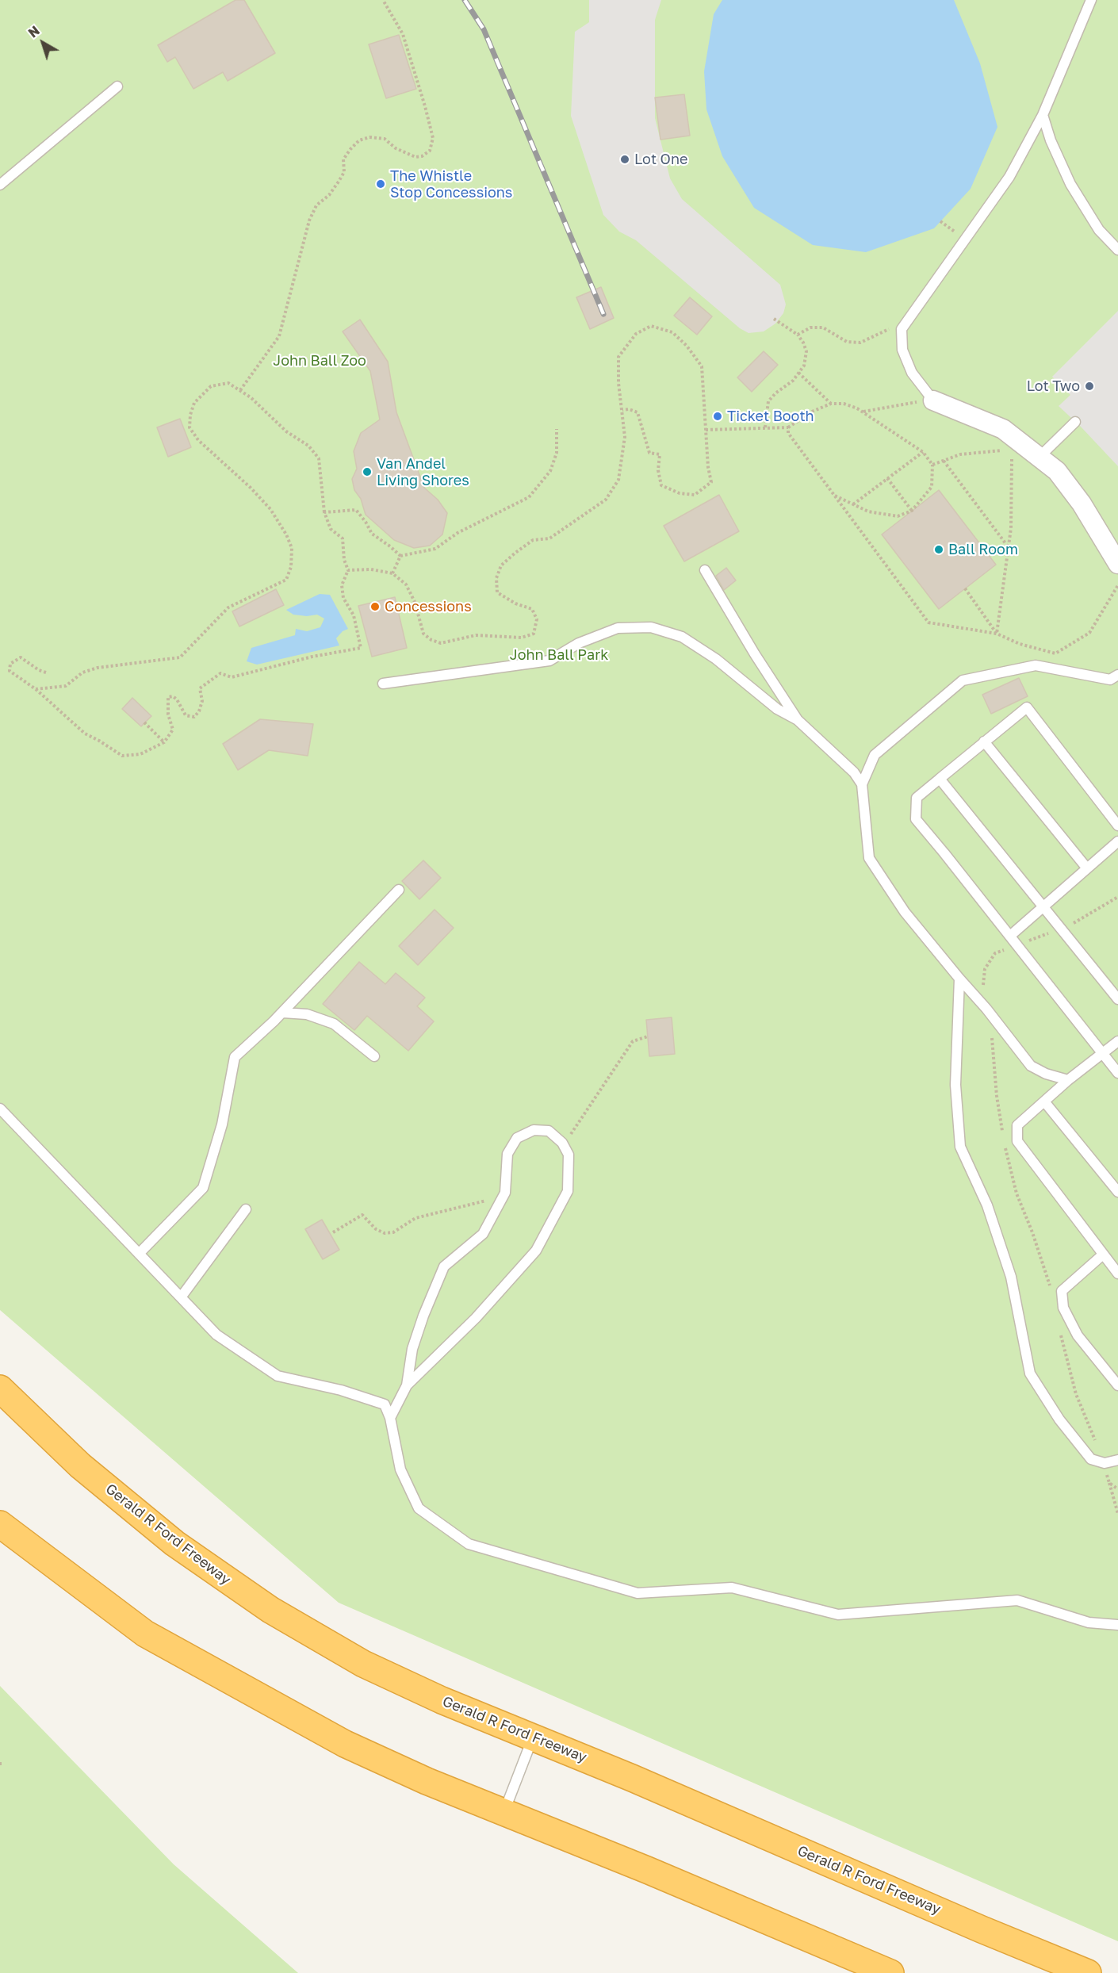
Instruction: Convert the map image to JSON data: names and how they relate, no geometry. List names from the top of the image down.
{
  "streets": {
    "highway": ["Gerald R Ford Freeway"]
  },
  "parks": ["John Ball Zoo", "John Ball Park"],
  "places": [
    "Lot One",
    "The Whistle Stop Concessions",
    "Lot Two",
    "Ticket Booth",
    "Van Andel Living Shores",
    "Ball Room",
    "Concessions"
  ],
  "north": "top left"
}
